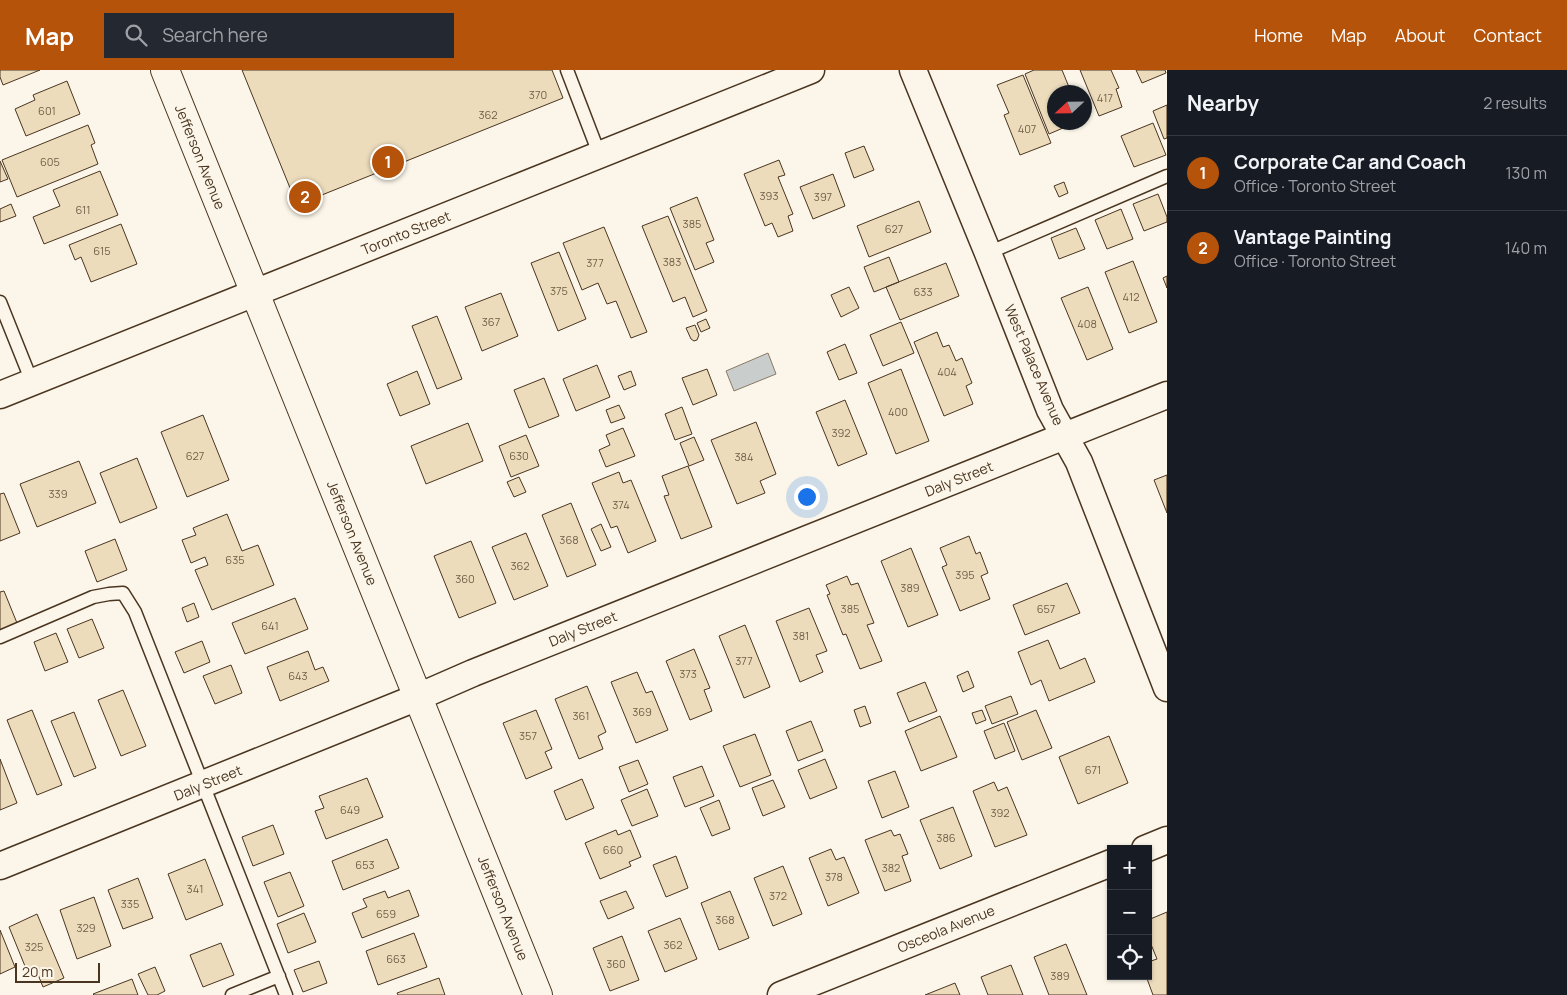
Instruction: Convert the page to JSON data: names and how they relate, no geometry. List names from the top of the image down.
{
  "streets": {
    "street": [
      "Jefferson Avenue",
      "Toronto Street",
      "West Palace Avenue",
      "Daly Street",
      "Osceola Avenue"
    ]
  },
  "crossings": [
    ["Jefferson Avenue", "Toronto Street"],
    ["Jefferson Avenue", "Daly Street"],
    ["West Palace Avenue", "Daly Street"]
  ],
  "house_numbers": [
    "370",
    "417",
    "601",
    "362",
    "407",
    "605",
    "393",
    "397",
    "611",
    "385",
    "627",
    "615",
    "383",
    "377",
    "375",
    "633",
    "412",
    "367",
    "408",
    "404",
    "400",
    "392",
    "627",
    "630",
    "384",
    "339",
    "374",
    "368",
    "635",
    "362",
    "395",
    "360",
    "389",
    "385",
    "657",
    "641",
    "381",
    "377",
    "373",
    "643",
    "369",
    "361",
    "357",
    "671",
    "649",
    "392",
    "386",
    "660",
    "653",
    "382",
    "378",
    "341",
    "372",
    "335",
    "659",
    "368",
    "329",
    "362",
    "325",
    "663",
    "360",
    "389"
  ],
  "scale_bar": "20 m",
  "north": "left",
  "page": {
    "header": "Map",
    "search": "Search here",
    "nav": [
      "Home",
      "Map",
      "About",
      "Contact"
    ],
    "heading": ["Nearby", "2 results"],
    "list": [
      {
        "mark": "1",
        "name": "Corporate Car and Coach",
        "note": "Office · Toronto Street",
        "value": "130 m"
      },
      {
        "mark": "2",
        "name": "Vantage Painting",
        "note": "Office · Toronto Street",
        "value": "140 m"
      }
    ],
    "pins": ["1", "2"],
    "map_buttons": ["+", "−"],
    "scale": "20 m"
  }
}
